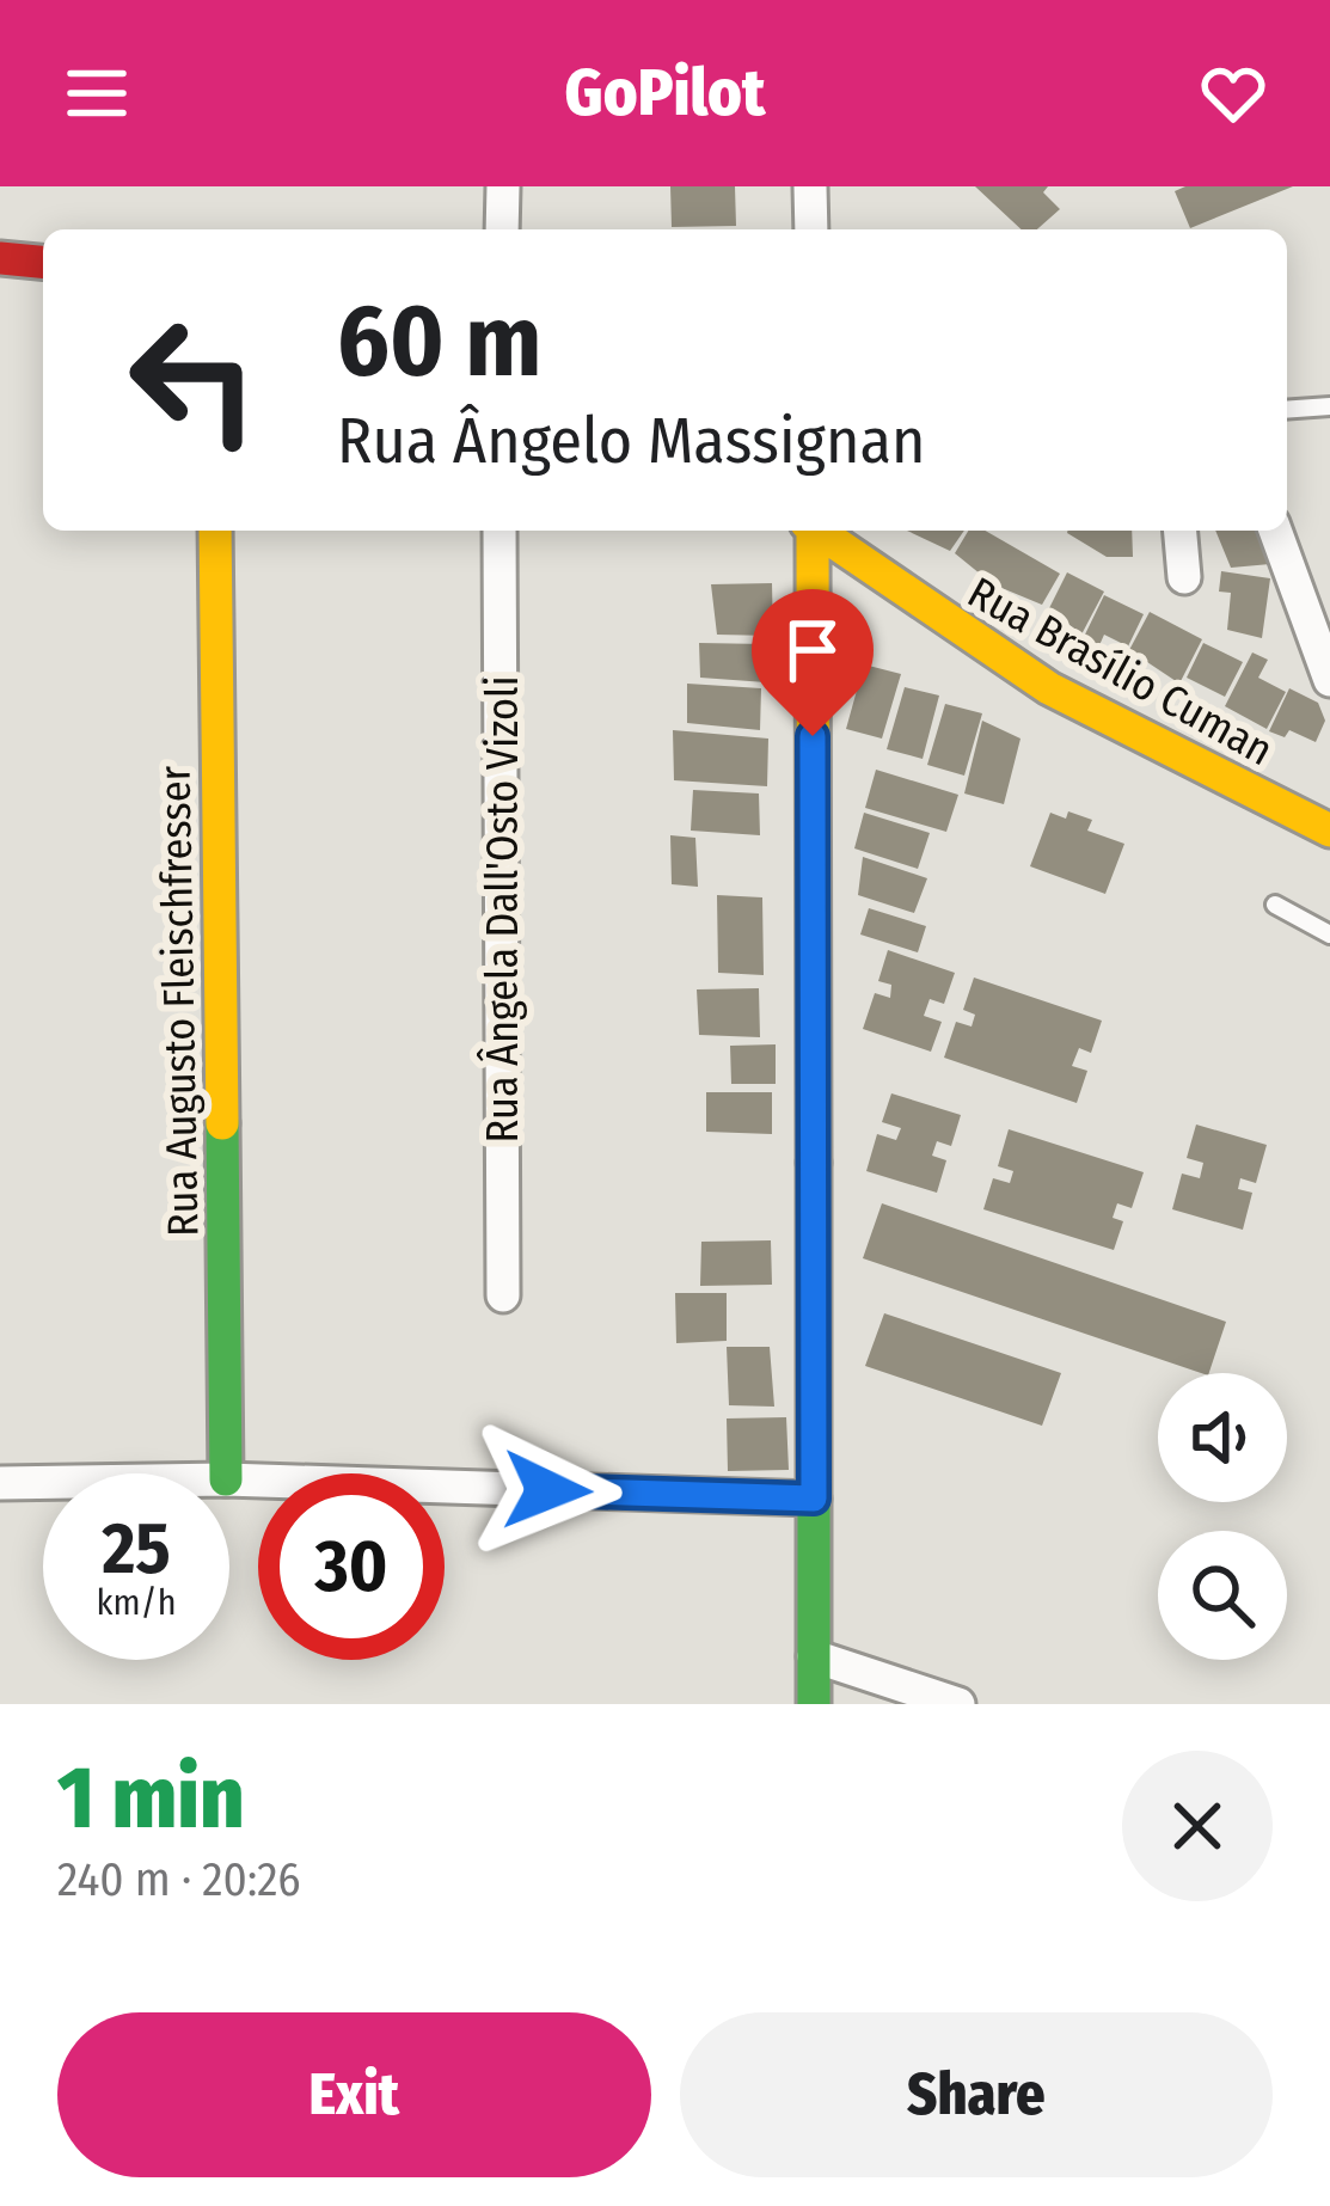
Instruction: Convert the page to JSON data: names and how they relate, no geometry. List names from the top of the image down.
{
  "streets": {
    "street": ["Rua Brasílio Cuman", "Rua Ângela Dall'Osto Vizoli", "Rua Augusto Fleischfresser"]
  },
  "page": {
    "header": "GoPilot",
    "turn": ["60 m", "Rua Ângelo Massignan"],
    "speed": "25 km/h",
    "limit": "30",
    "heading": ["1 min", "240 m · 20:26"],
    "buttons": ["Exit", "Share"]
  }
}
